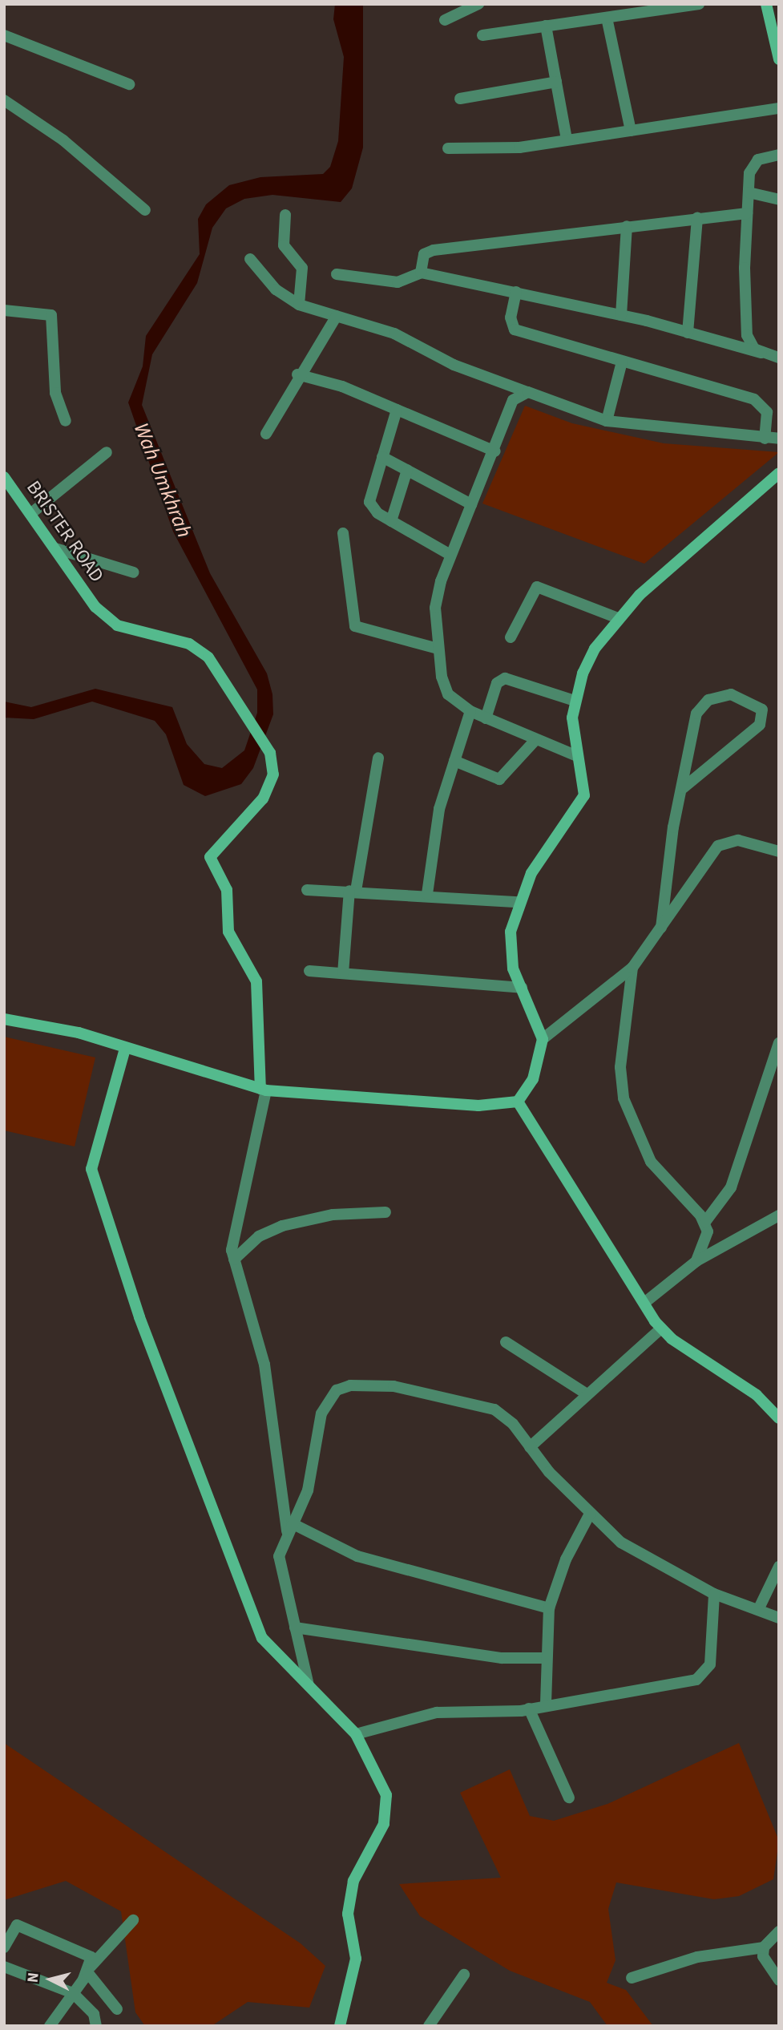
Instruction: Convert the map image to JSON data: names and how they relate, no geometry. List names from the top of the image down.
{
  "streets": {
    "street": ["BRISTER ROAD"]
  },
  "water": ["Wah Umkhrah"],
  "north": "left"
}
